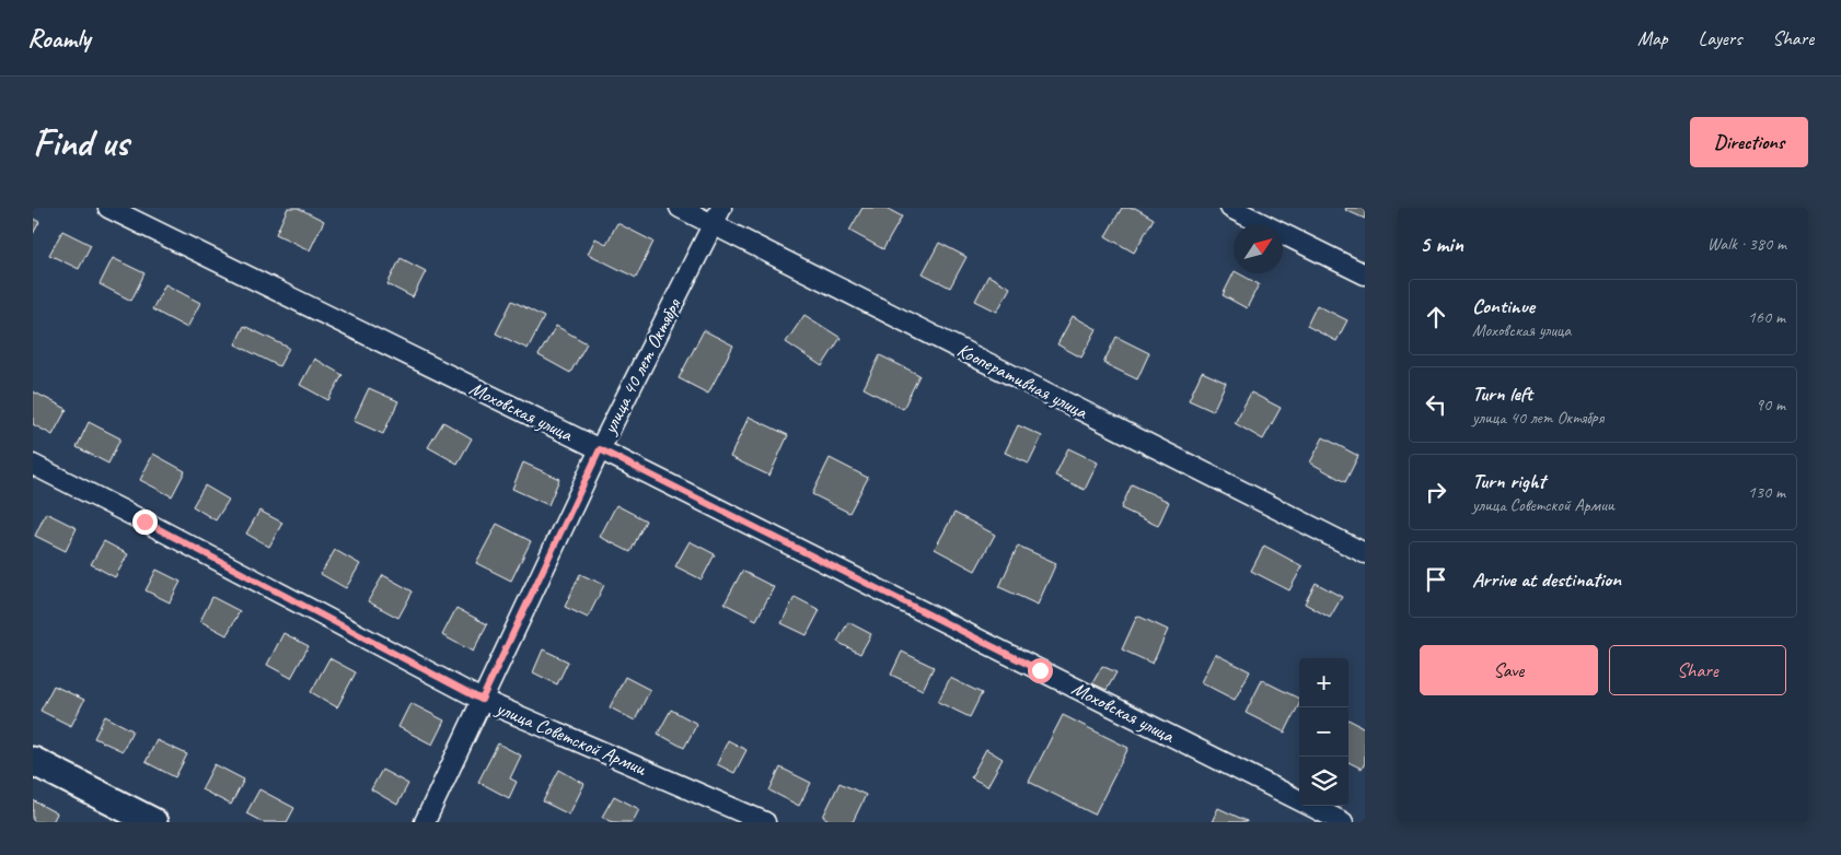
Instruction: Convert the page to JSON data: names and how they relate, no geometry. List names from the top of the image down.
{
  "streets": {
    "street": [
      "улица 40 лет Октября",
      "Кооперативная улица",
      "Моховская улица",
      "улица Советской Армии"
    ]
  },
  "crossings": [
    ["улица 40 лет Октября", "Кооперативная улица"],
    ["улица 40 лет Октября", "Моховская улица"],
    ["улица 40 лет Октября", "улица Советской Армии"]
  ],
  "north": "top right",
  "page": {
    "header": "Roamly",
    "nav": ["Map", "Layers", "Share"],
    "buttons": [
      "Directions",
      ["Save", "Share"]
    ],
    "title": "Find us",
    "heading": ["5 min", "Walk · 380 m"],
    "list": [
      ["Continue", "Моховская улица", "160 m"],
      ["Turn left", "улица 40 лет Октября", "90 m"],
      ["Turn right", "улица Советской Армии", "130 m"],
      "Arrive at destination"
    ],
    "map_buttons": ["+", "−"]
  }
}
